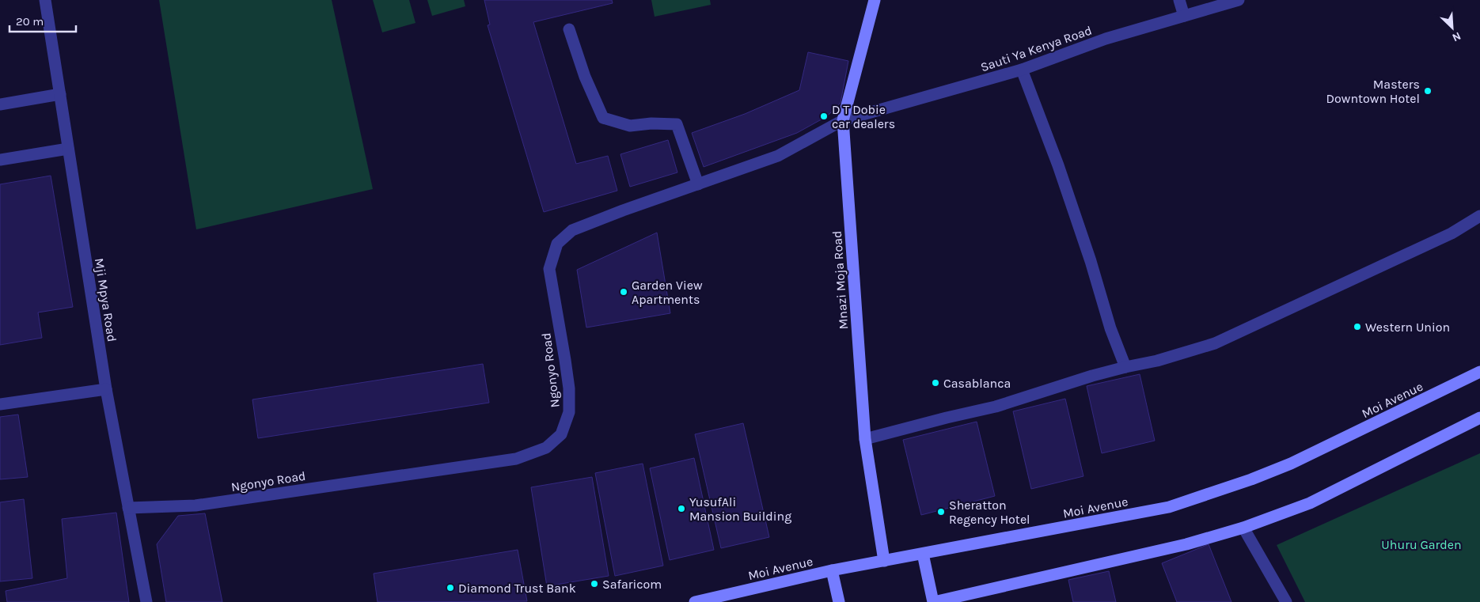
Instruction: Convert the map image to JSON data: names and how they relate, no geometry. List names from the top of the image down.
{
  "streets": {
    "main road": ["Mnazi Moja Road", "Moi Avenue"],
    "street": ["Sauti Ya Kenya Road", "Mji Mpya Road", "Ngonyo Road"]
  },
  "crossings": [
    ["Sauti Ya Kenya Road", "Mnazi Moja Road"],
    ["Sauti Ya Kenya Road", "Ngonyo Road"],
    ["Mnazi Moja Road", "Ngonyo Road"],
    ["Mnazi Moja Road", "Moi Avenue"],
    ["Mji Mpya Road", "Ngonyo Road"]
  ],
  "parks": ["Uhuru Garden"],
  "places": [
    "Masters Downtown Hotel",
    "D T Dobie car dealers",
    "Garden View Apartments",
    "Western Union",
    "Casablanca",
    "YusufAli Mansion Building",
    "Sheratton Regency Hotel",
    "Safaricom",
    "Diamond Trust Bank"
  ],
  "scale_bar": "20 m",
  "north": "bottom right"
}
